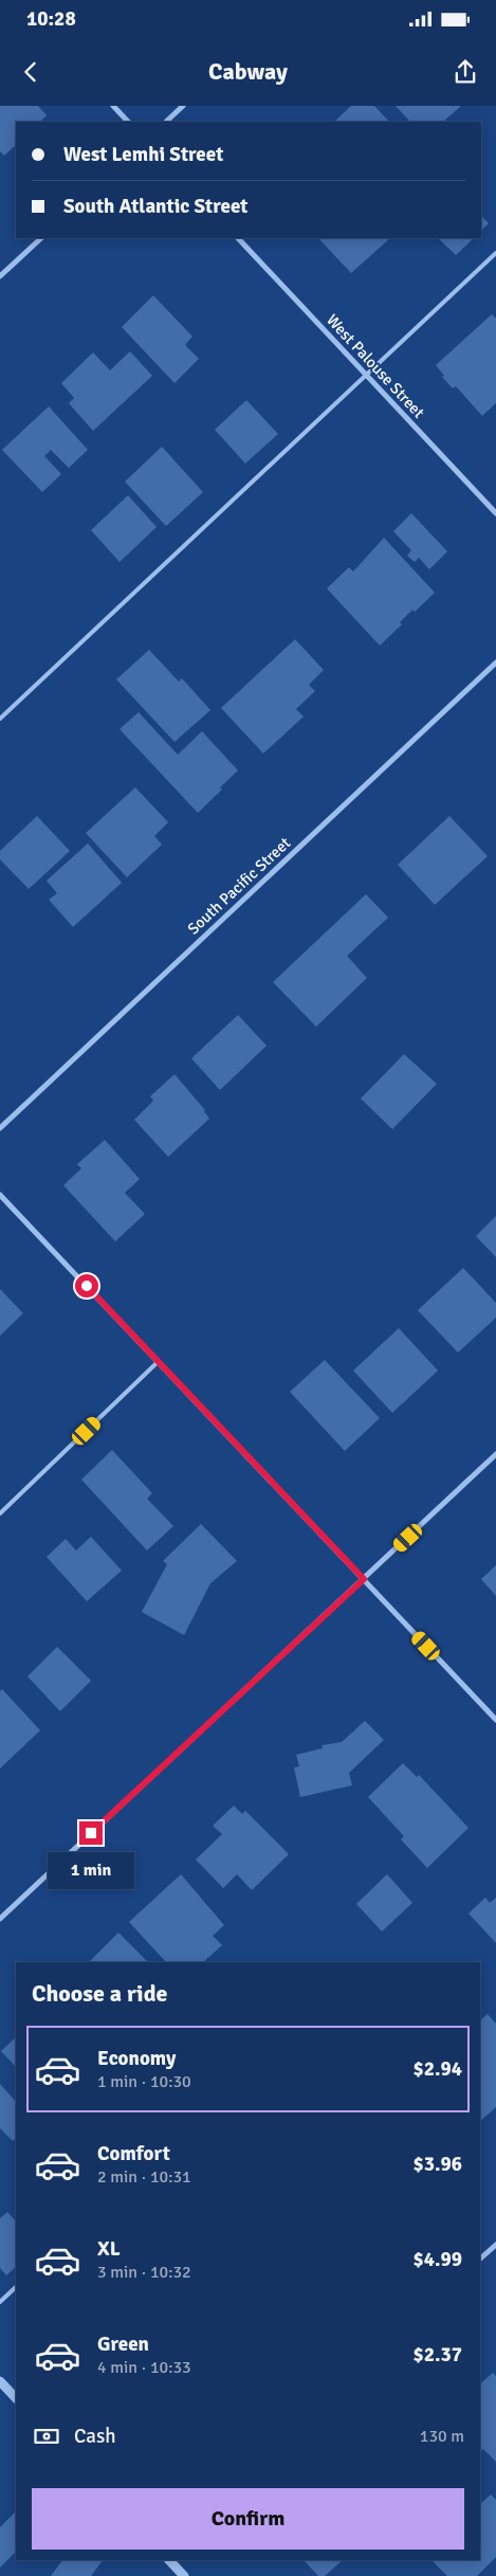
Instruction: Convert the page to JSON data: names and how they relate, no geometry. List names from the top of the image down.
{
  "streets": {
    "street": ["West Palouse Street", "South Pacific Street"]
  },
  "page": {
    "status": "10:28",
    "header": "Cabway",
    "banner": ["West Lemhi Street", "South Atlantic Street"],
    "bubble": "1 min",
    "heading": "Choose a ride",
    "list": [
      {
        "name": "Economy",
        "note": "1 min · 10:30",
        "value": "$2.94"
      },
      {
        "name": "Comfort",
        "note": "2 min · 10:31",
        "value": "$3.96"
      },
      {
        "name": "XL",
        "note": "3 min · 10:32",
        "value": "$4.99"
      },
      {
        "name": "Green",
        "note": "4 min · 10:33",
        "value": "$2.37"
      }
    ],
    "pay": ["Cash", "130 m"],
    "buttons": "Confirm"
  }
}
